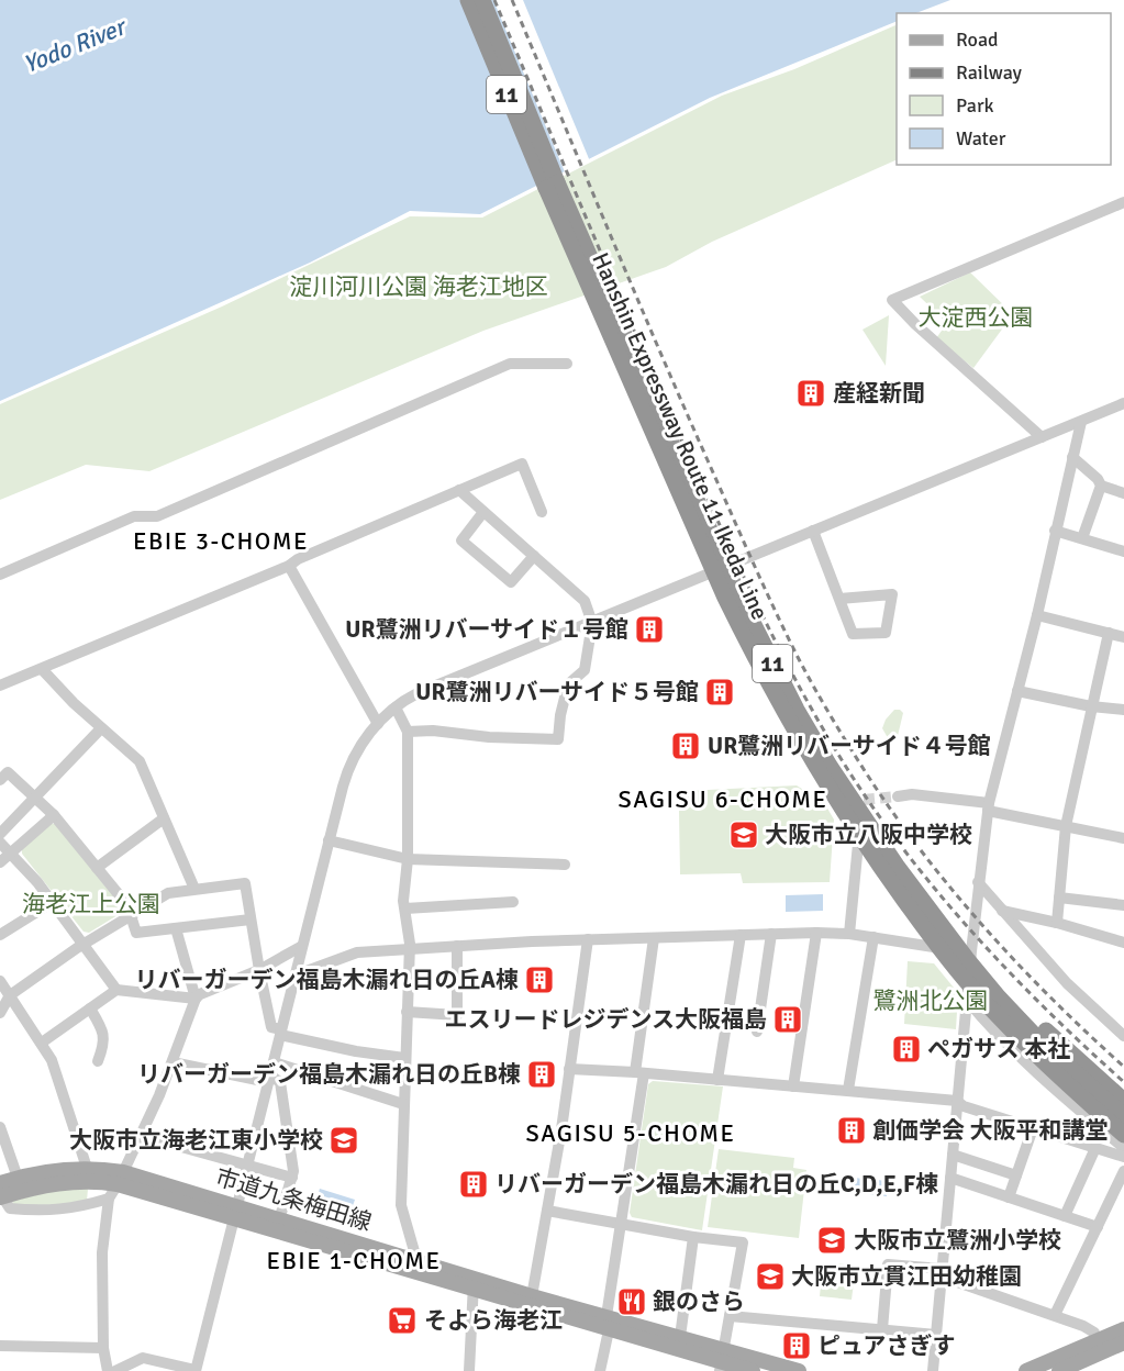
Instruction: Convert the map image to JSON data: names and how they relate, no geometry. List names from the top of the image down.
{
  "streets": {
    "highway": ["11", "Hanshin Expressway Route 11 Ikeda Line"],
    "main road": ["市道九条梅田線"]
  },
  "crossings": [
    ["11", "Hanshin Expressway Route 11 Ikeda Line"]
  ],
  "districts": [
    "EBIE 3-CHOME",
    "SAGISU 6-CHOME",
    "SAGISU 5-CHOME",
    "EBIE 1-CHOME"
  ],
  "water": ["Yodo River"],
  "parks": [
    "淀川河川公園 海老江地区",
    "大淀西公園",
    "海老江上公園",
    "鷺洲北公園"
  ],
  "places": {
    "building": [
      "産経新聞",
      "UR鷺洲リバーサイド１号館",
      "UR鷺洲リバーサイド５号館",
      "UR鷺洲リバーサイド４号館",
      "リバーガーデン福島木漏れ日の丘A棟",
      "エスリードレジデンス大阪福島",
      "ペガサス 本社",
      "リバーガーデン福島木漏れ日の丘B棟",
      "創価学会 大阪平和講堂",
      "リバーガーデン福島木漏れ日の丘C,D,E,F棟",
      "ピュアさぎす"
    ],
    "school or university": [
      "大阪市立八阪中学校",
      "大阪市立海老江東小学校",
      "大阪市立鷺洲小学校",
      "大阪市立貫江田幼稚園"
    ],
    "restaurant": ["銀のさら"],
    "supermarket": ["そよら海老江"]
  },
  "legend": [
    "Road",
    "Railway",
    "Park",
    "Water"
  ]
}
